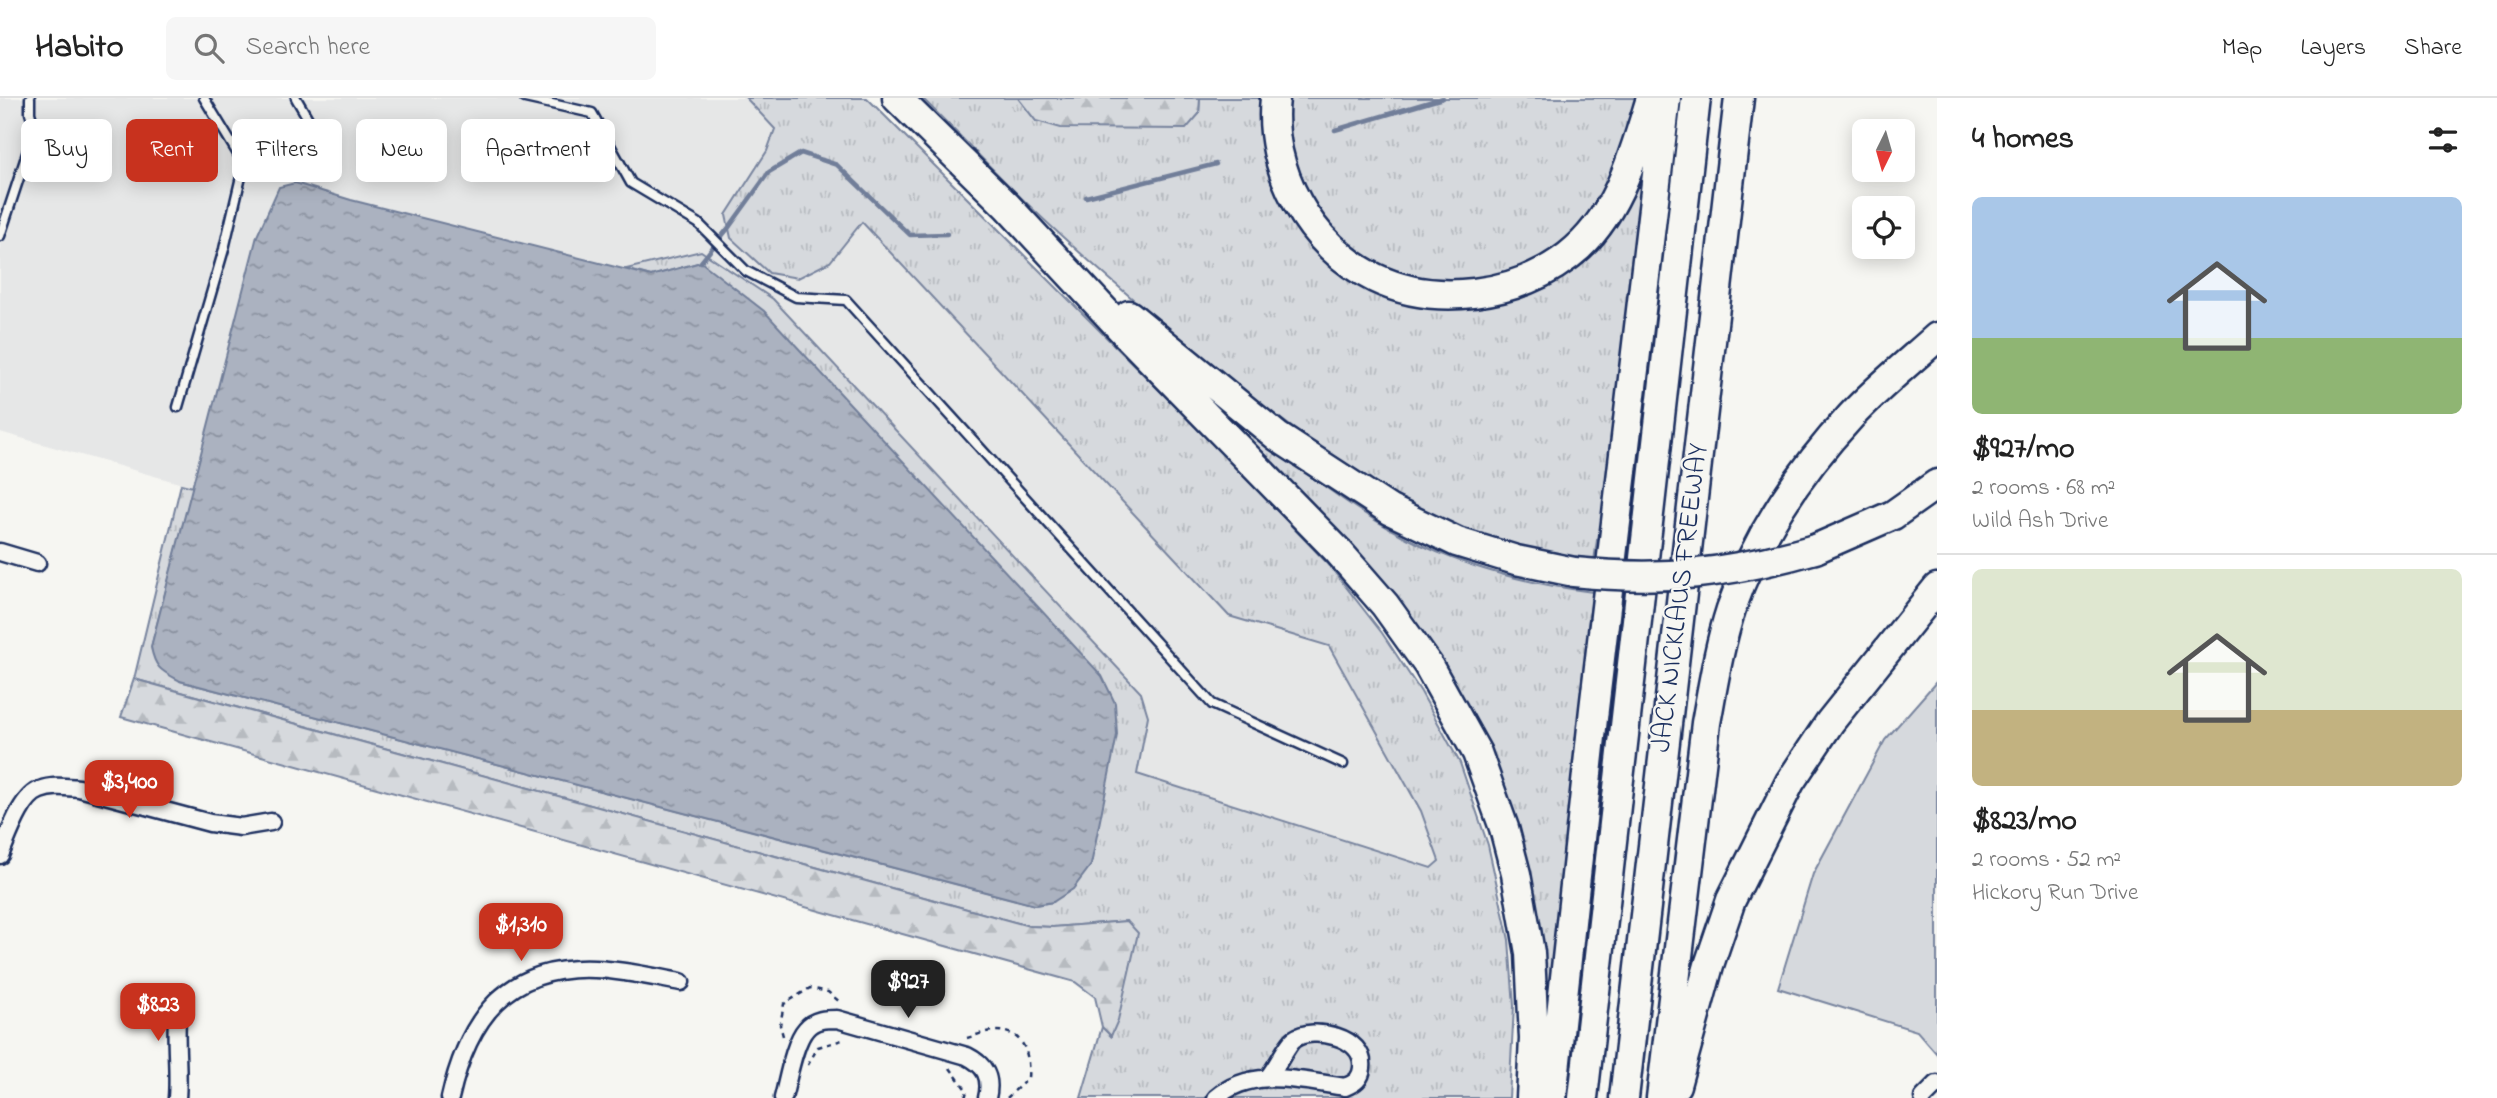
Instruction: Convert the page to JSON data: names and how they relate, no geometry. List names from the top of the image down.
{
  "streets": {
    "highway": ["JACK NICKLAUS FREEWAY"]
  },
  "north": "bottom",
  "page": {
    "header": "Habito",
    "search": "Search here",
    "nav": ["Map", "Layers", "Share"],
    "heading": "4 homes",
    "chip": [
      "Buy",
      "Rent",
      "Filters",
      "New",
      "Apartment"
    ],
    "list": [
      {
        "name": "$927/mo",
        "note": "2 rooms · 68 m² · Wild Ash Drive"
      },
      {
        "name": "$823/mo",
        "note": "2 rooms · 52 m² · Hickory Run Drive"
      }
    ],
    "price": [
      "$3,400",
      "$1,310",
      "$927",
      "$823"
    ]
  }
}
